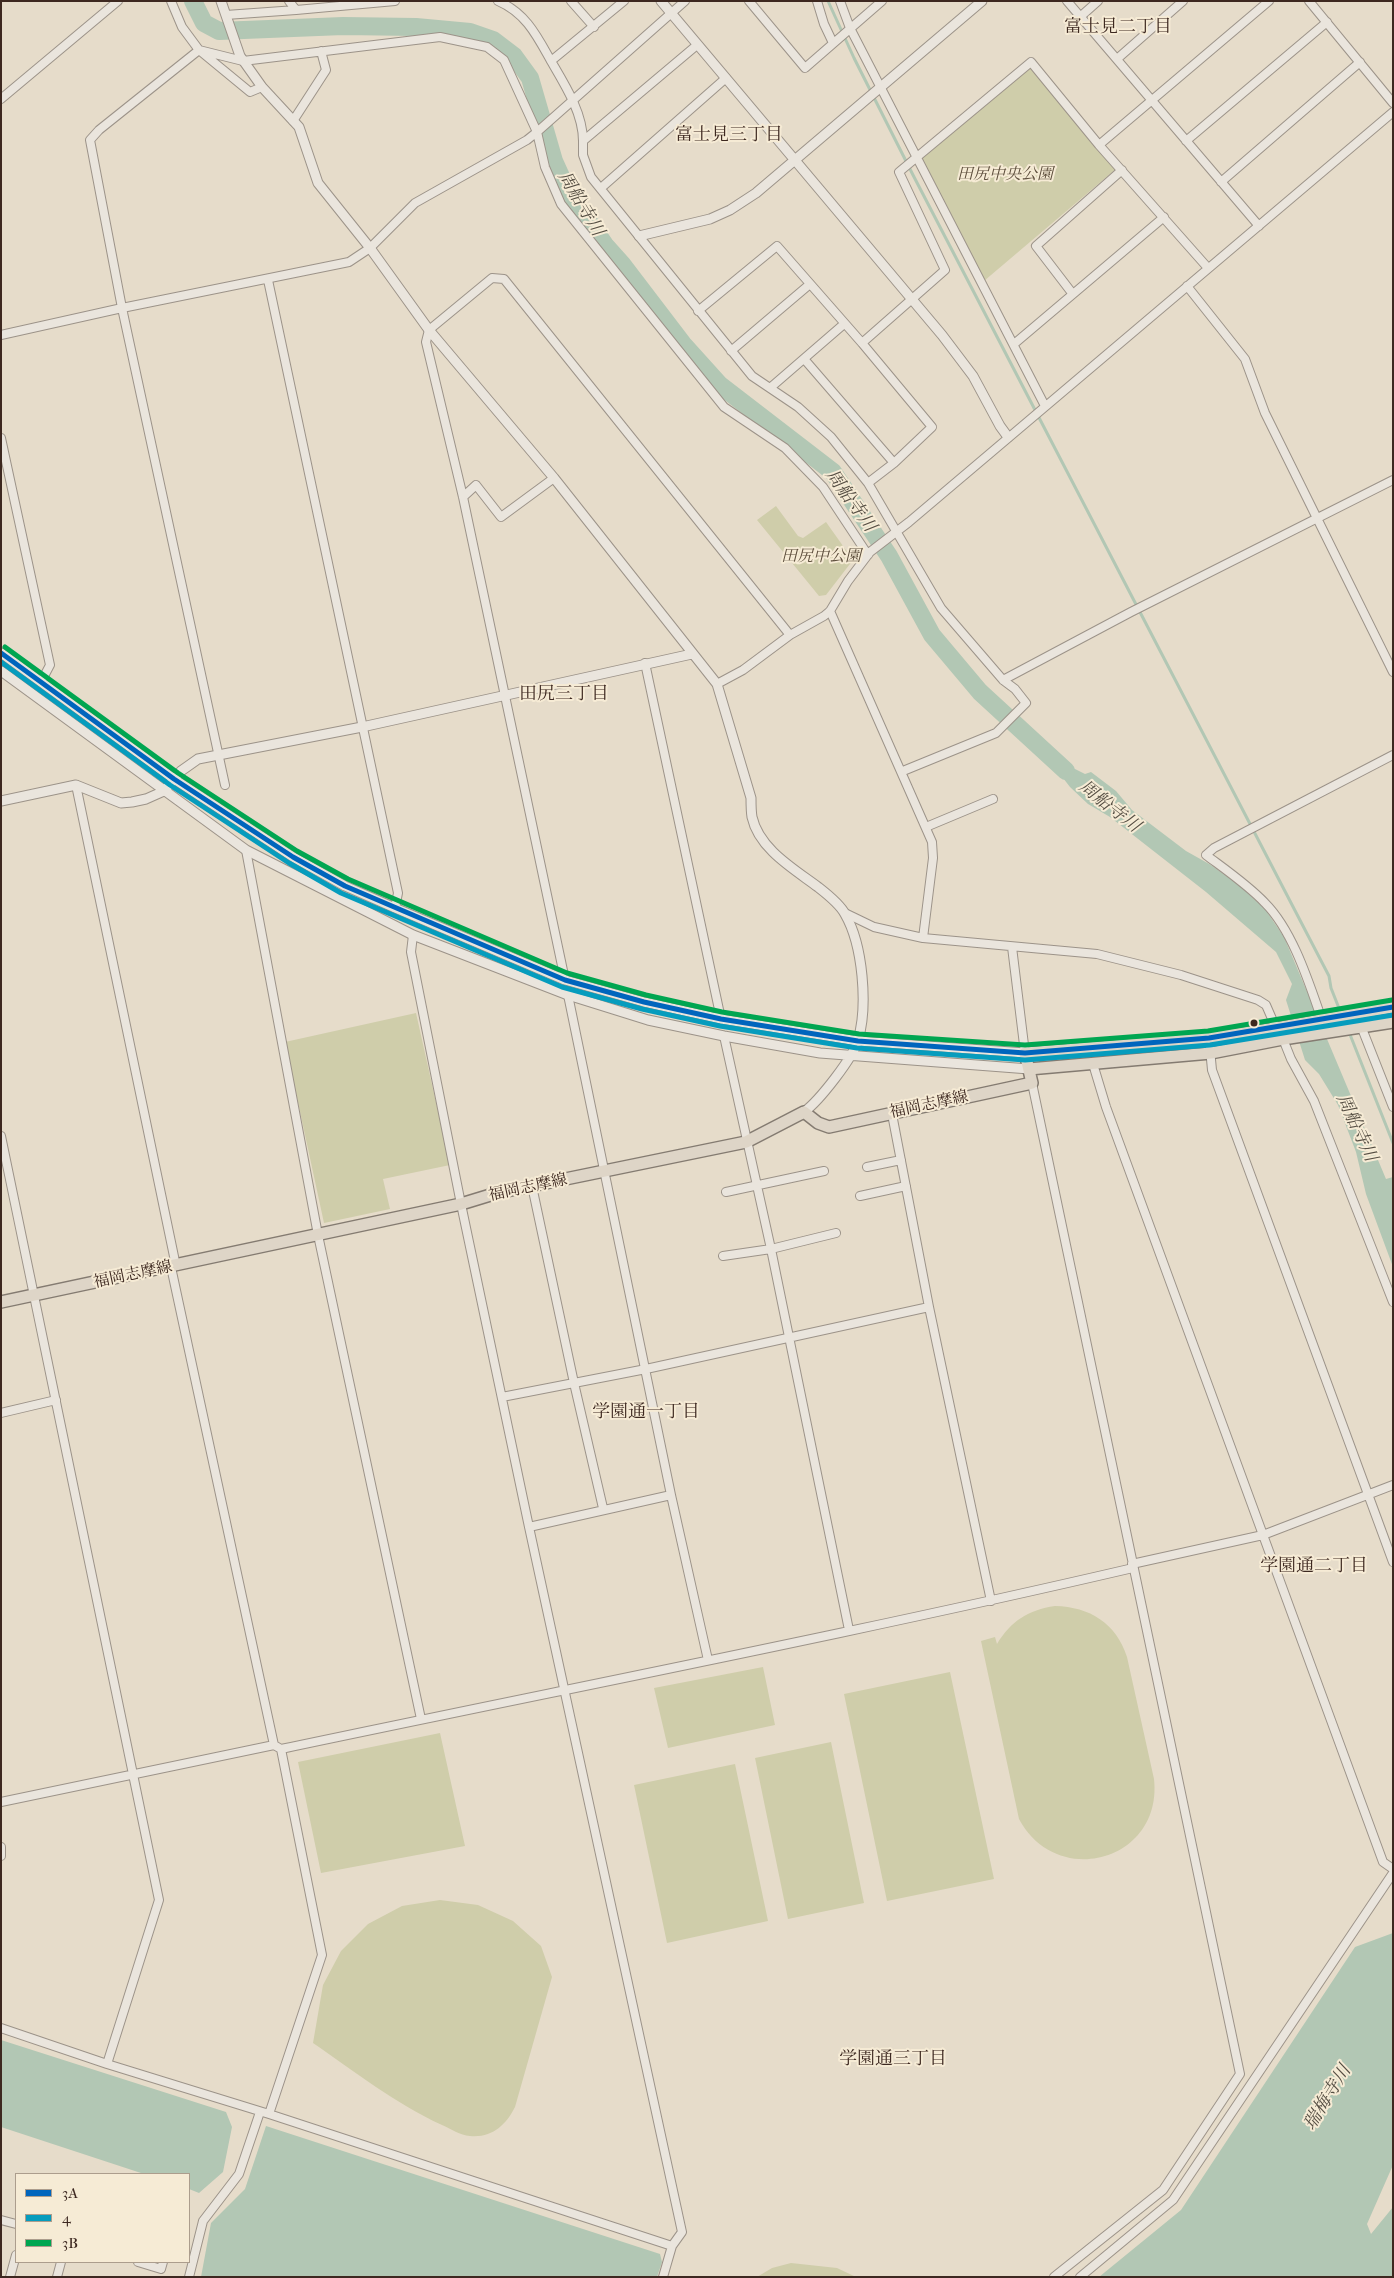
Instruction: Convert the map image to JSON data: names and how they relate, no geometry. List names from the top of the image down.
{
  "streets": {
    "main road": ["福岡志摩線"]
  },
  "districts": [
    "富士見二丁目",
    "富士見三丁目",
    "田尻三丁目",
    "学園通一丁目",
    "学園通二丁目",
    "学園通三丁目"
  ],
  "water": ["周船寺川", "瑞梅寺川"],
  "parks": ["田尻中央公園", "田尻中公園"],
  "lines": ["transit line 3B", "transit line 3A", "transit line 4"],
  "legend": ["3A", "4", "3B"]
}
